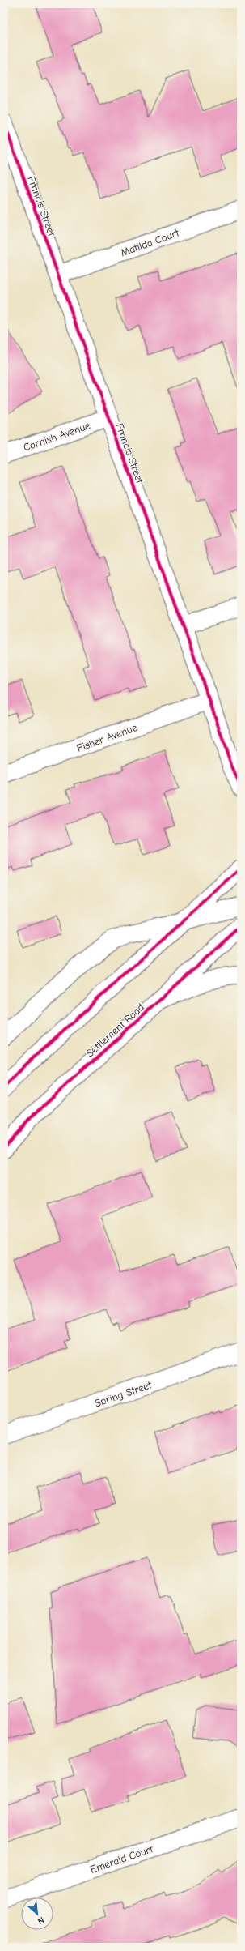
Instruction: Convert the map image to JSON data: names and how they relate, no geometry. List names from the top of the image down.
{
  "streets": {
    "main road": [
      "Francis Street",
      "Matilda Court",
      "Cornish Avenue",
      "Fisher Avenue",
      "Settlement Road",
      "Spring Street",
      "Emerald Court"
    ]
  },
  "crossings": [
    ["Francis Street", "Matilda Court"],
    ["Francis Street", "Cornish Avenue"],
    ["Francis Street", "Fisher Avenue"]
  ],
  "north": "bottom right"
}
